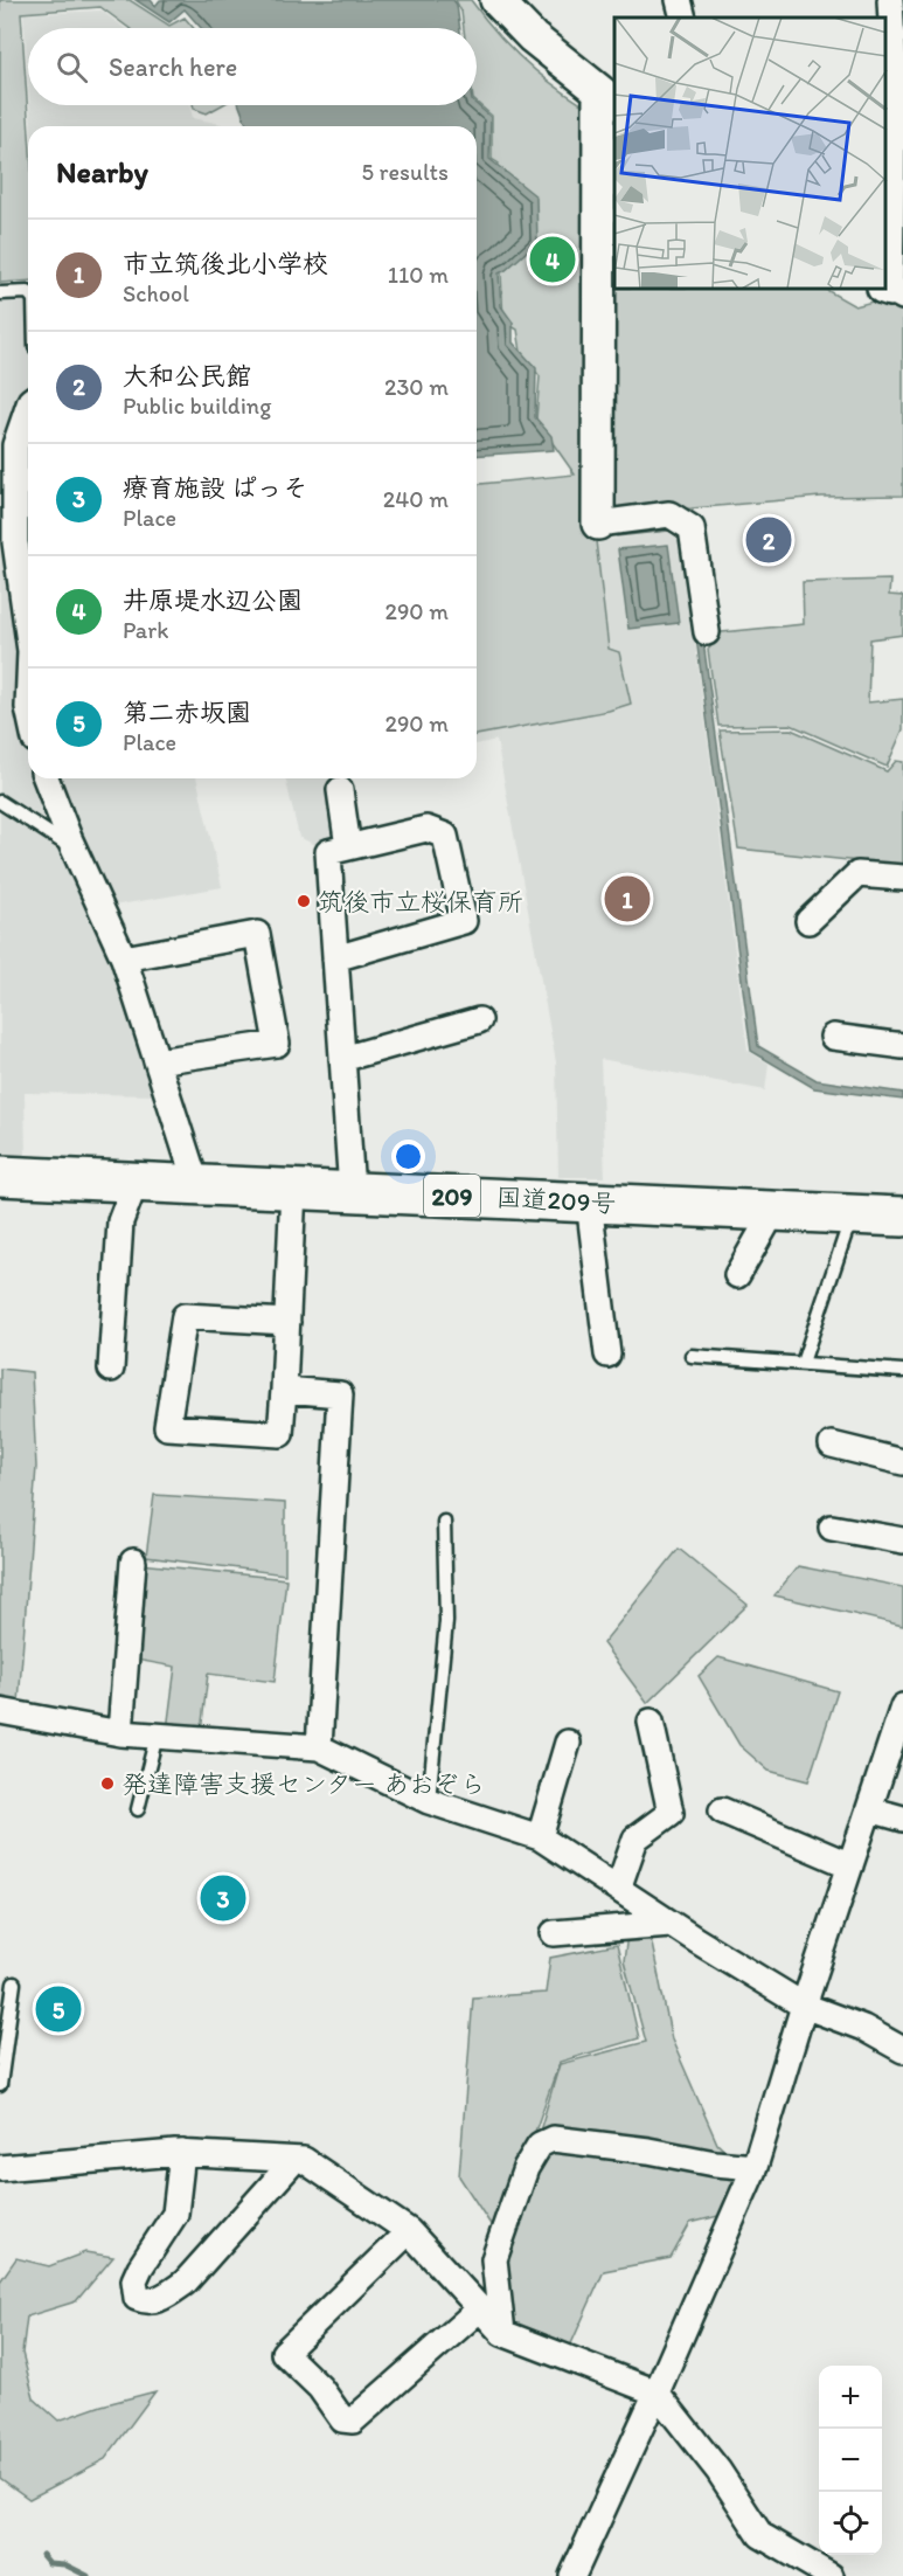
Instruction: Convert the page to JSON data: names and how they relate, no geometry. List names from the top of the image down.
{
  "streets": {
    "highway": ["209", "国道209号"]
  },
  "places": ["筑後市立桜保育所", "発達障害支援センター あおぞら"],
  "page": {
    "search": "Search here",
    "heading": ["Nearby", "5 results"],
    "list": [
      {
        "mark": "1",
        "name": "市立筑後北小学校",
        "note": "School",
        "value": "110 m"
      },
      {
        "mark": "2",
        "name": "大和公民館",
        "note": "Public building",
        "value": "230 m"
      },
      {
        "mark": "3",
        "name": "療育施設 ぱっそ",
        "note": "Place",
        "value": "240 m"
      },
      {
        "mark": "4",
        "name": "井原堤水辺公園",
        "note": "Park",
        "value": "290 m"
      },
      {
        "mark": "5",
        "name": "第二赤坂園",
        "note": "Place",
        "value": "290 m"
      }
    ],
    "pins": [
      "4",
      "2",
      "1",
      "3",
      "5"
    ],
    "map_buttons": ["+", "−"]
  }
}
